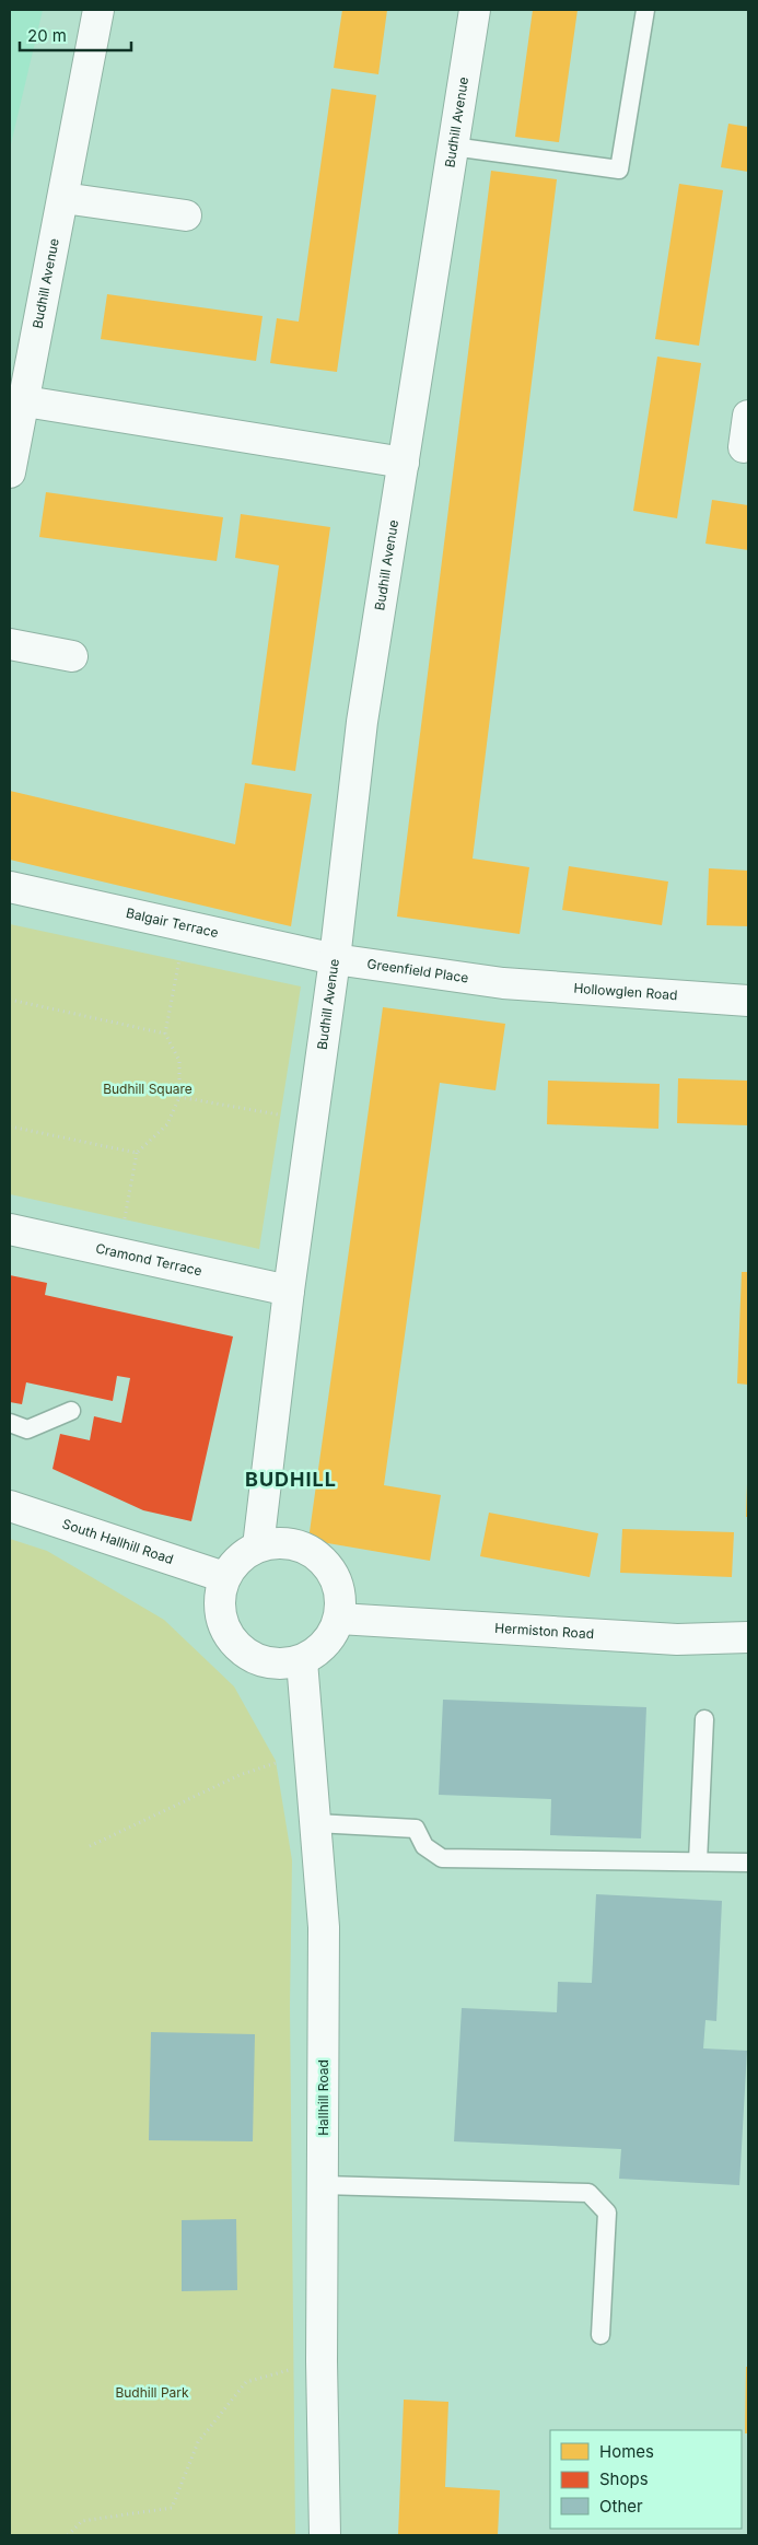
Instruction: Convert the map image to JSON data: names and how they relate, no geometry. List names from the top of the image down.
{
  "streets": {
    "street": [
      "Budhill Avenue",
      "Balgair Terrace",
      "Greenfield Place",
      "Hollowglen Road",
      "Cramond Terrace",
      "South Hallhill Road",
      "Hermiston Road",
      "Hallhill Road"
    ]
  },
  "crossings": [
    ["Budhill Avenue", "Balgair Terrace"],
    ["Budhill Avenue", "Greenfield Place"],
    ["Budhill Avenue", "Cramond Terrace"],
    ["Budhill Avenue", "South Hallhill Road"],
    ["Budhill Avenue", "Hermiston Road"],
    ["Budhill Avenue", "Hallhill Road"],
    ["Balgair Terrace", "Greenfield Place"],
    ["Greenfield Place", "Hollowglen Road"],
    ["South Hallhill Road", "Hermiston Road"],
    ["South Hallhill Road", "Hallhill Road"],
    ["Hermiston Road", "Hallhill Road"]
  ],
  "districts": ["BUDHILL"],
  "parks": ["Budhill Square", "Budhill Park"],
  "legend": ["Homes", "Shops", "Other"],
  "scale_bar": "20 m"
}
